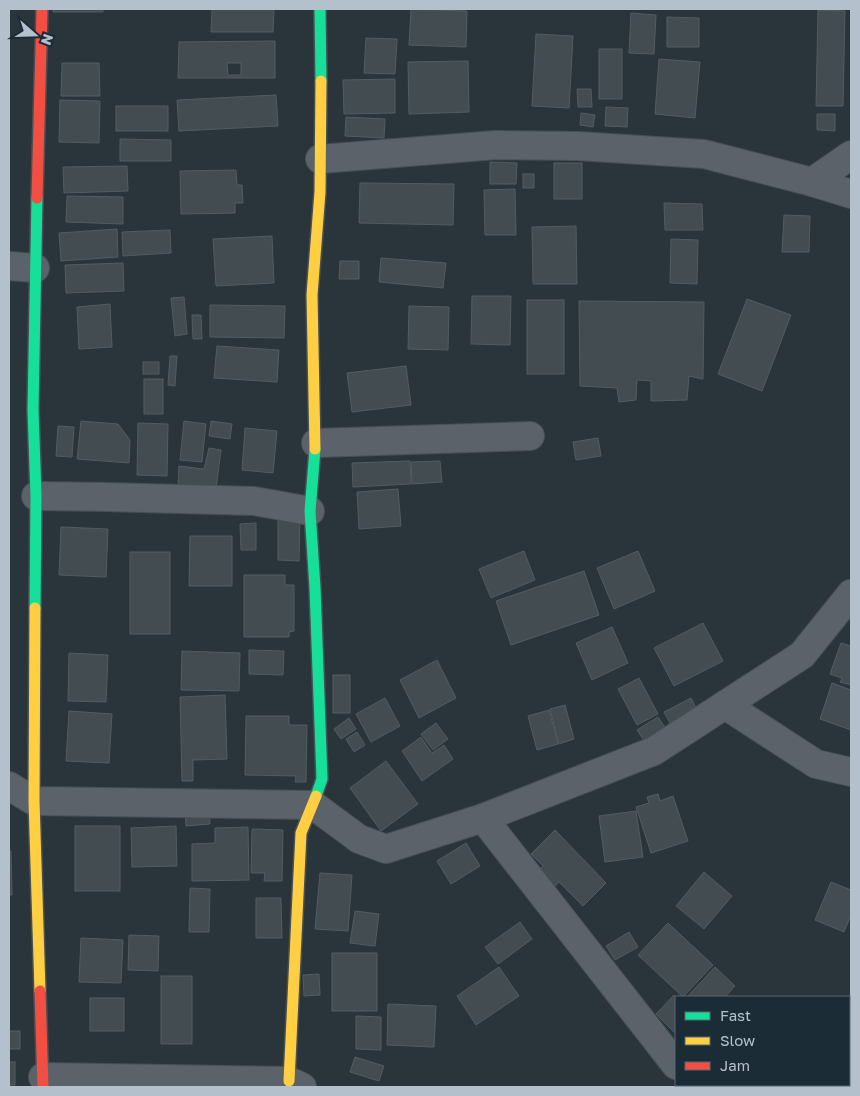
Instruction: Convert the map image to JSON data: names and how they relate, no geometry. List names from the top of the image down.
{
  "legend": ["Fast", "Slow", "Jam"],
  "north": "right"
}
